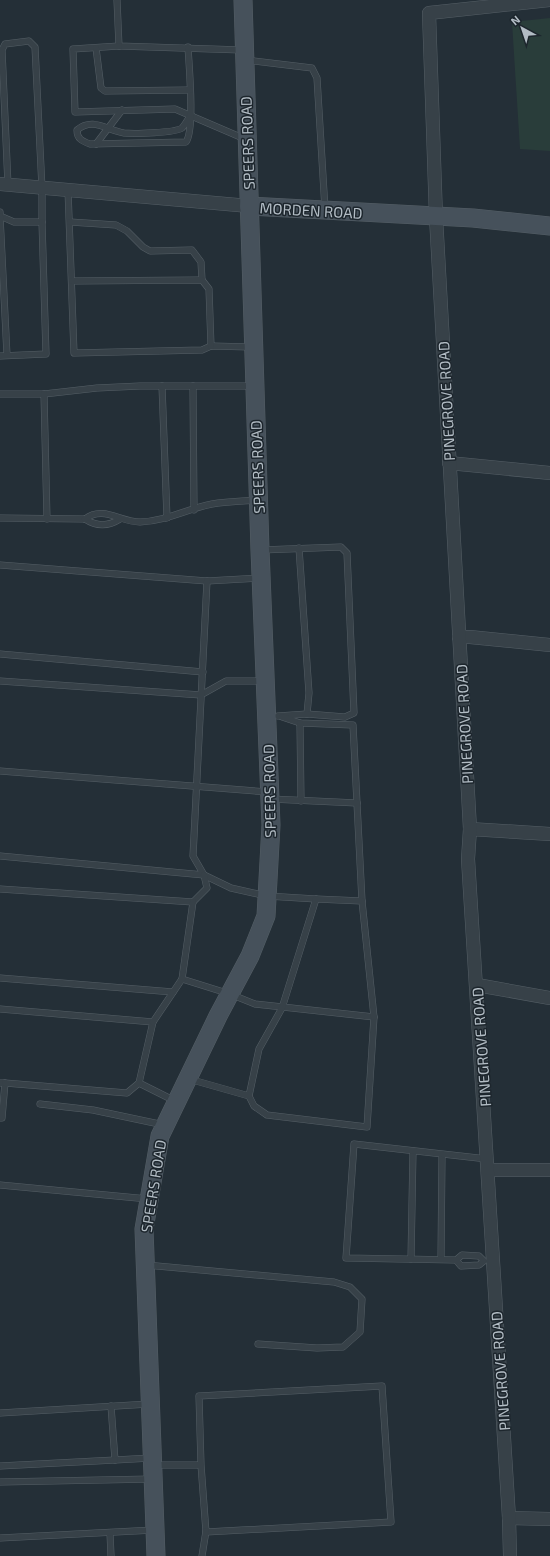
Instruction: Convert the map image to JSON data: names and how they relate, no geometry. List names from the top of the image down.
{
  "streets": {
    "main road": ["SPEERS ROAD", "MORDEN ROAD"],
    "street": ["PINEGROVE ROAD"]
  },
  "crossings": [
    ["SPEERS ROAD", "MORDEN ROAD"],
    ["MORDEN ROAD", "PINEGROVE ROAD"]
  ],
  "north": "top left"
}
